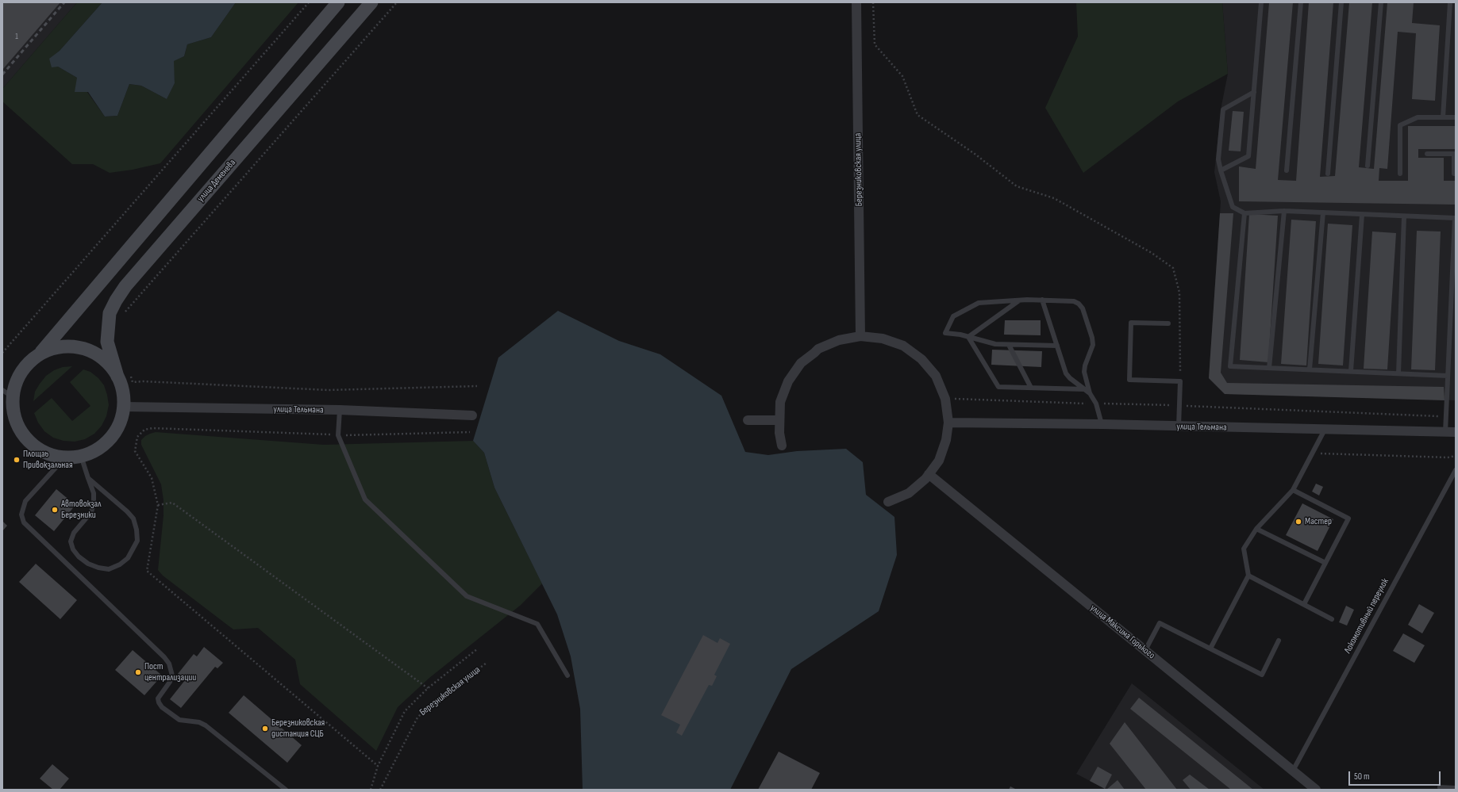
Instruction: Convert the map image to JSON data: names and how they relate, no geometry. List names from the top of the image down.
{
  "streets": {
    "main road": ["улица Деменева"],
    "street": ["Березниковская улица", "улица Тельмана", "улица Максима Горького"],
    "lane": ["Локомотивный переулок"]
  },
  "crossings": [
    ["Локомотивный переулок", "улица Максима Горького"]
  ],
  "places": [
    "Площаь Привокзальная",
    "Автовокзал Березники",
    "Мастер",
    "Пост централизации",
    "Березниковская дистанция СЦБ"
  ],
  "house_numbers": ["1"],
  "scale_bar": "50 m"
}
